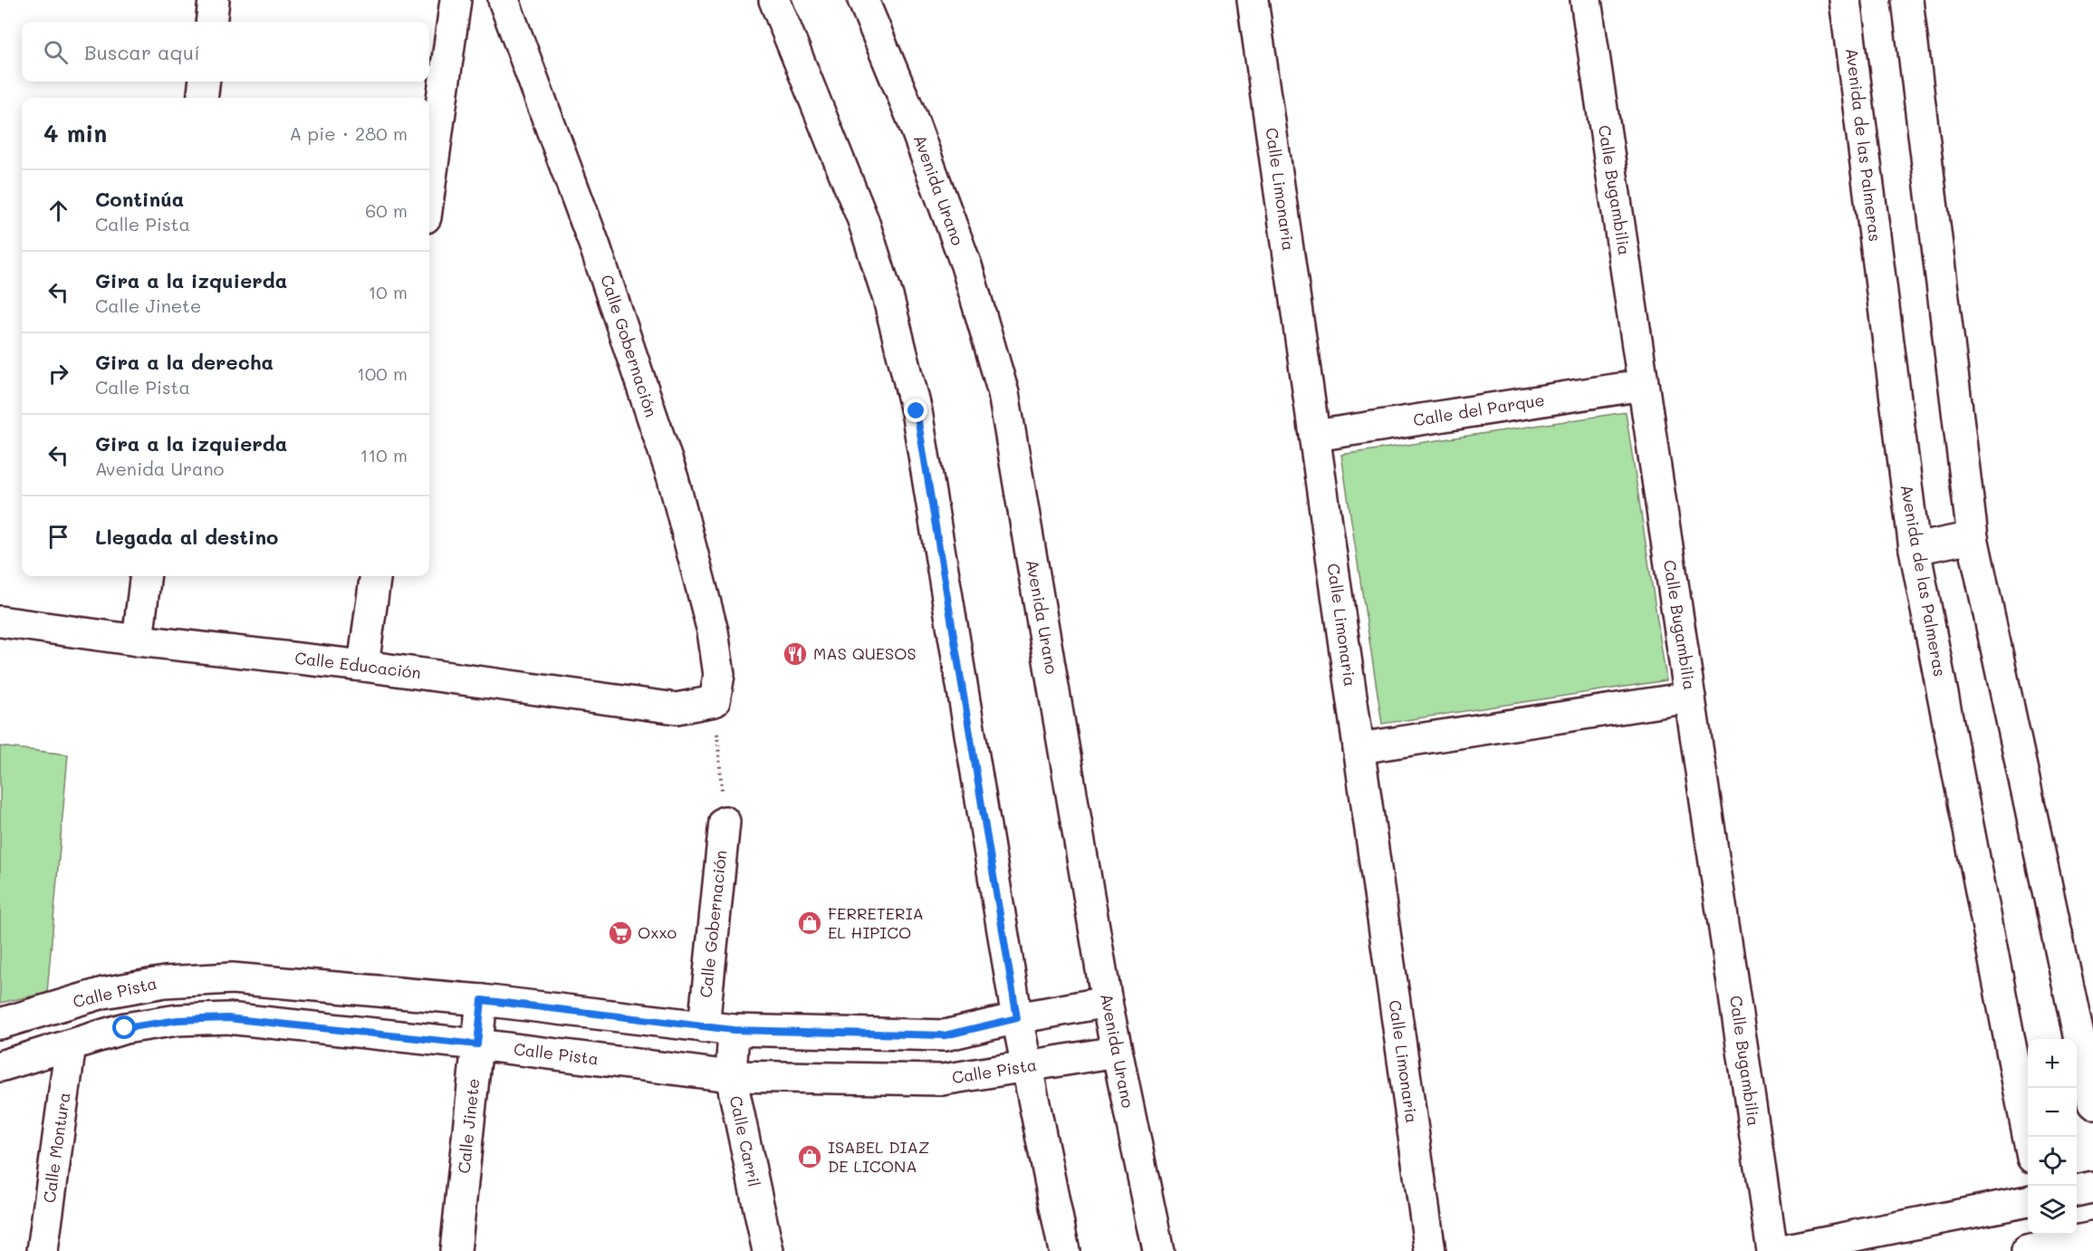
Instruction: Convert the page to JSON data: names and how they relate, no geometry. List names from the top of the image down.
{
  "streets": {
    "street": [
      "Avenida de las Palmeras",
      "Calle Limonaria",
      "Avenida Urano",
      "Calle Bugambilia",
      "Calle Gobernación",
      "Calle del Parque",
      "Calle Educación",
      "Calle Pista",
      "Calle Jinete",
      "Calle Carril",
      "Calle Montura"
    ]
  },
  "crossings": [
    ["Calle Limonaria", "Calle del Parque"],
    ["Avenida Urano", "Calle Pista"],
    ["Calle Bugambilia", "Calle del Parque"],
    ["Calle Gobernación", "Calle Educación"],
    ["Calle Gobernación", "Calle Pista"],
    ["Calle Pista", "Calle Jinete"],
    ["Calle Pista", "Calle Carril"],
    ["Calle Pista", "Calle Montura"]
  ],
  "places": {
    "restaurant": ["MAS QUESOS"],
    "shop": ["FERRETERIA EL HIPICO", "ISABEL DIAZ DE LICONA"],
    "supermarket": ["Oxxo"]
  },
  "page": {
    "search": "Buscar aquí",
    "heading": ["4 min", "A pie · 280 m"],
    "list": [
      ["Continúa", "Calle Pista", "60 m"],
      ["Gira a la izquierda", "Calle Jinete", "10 m"],
      ["Gira a la derecha", "Calle Pista", "100 m"],
      ["Gira a la izquierda", "Avenida Urano", "110 m"],
      "Llegada al destino"
    ],
    "map_buttons": ["+", "−"]
  }
}
